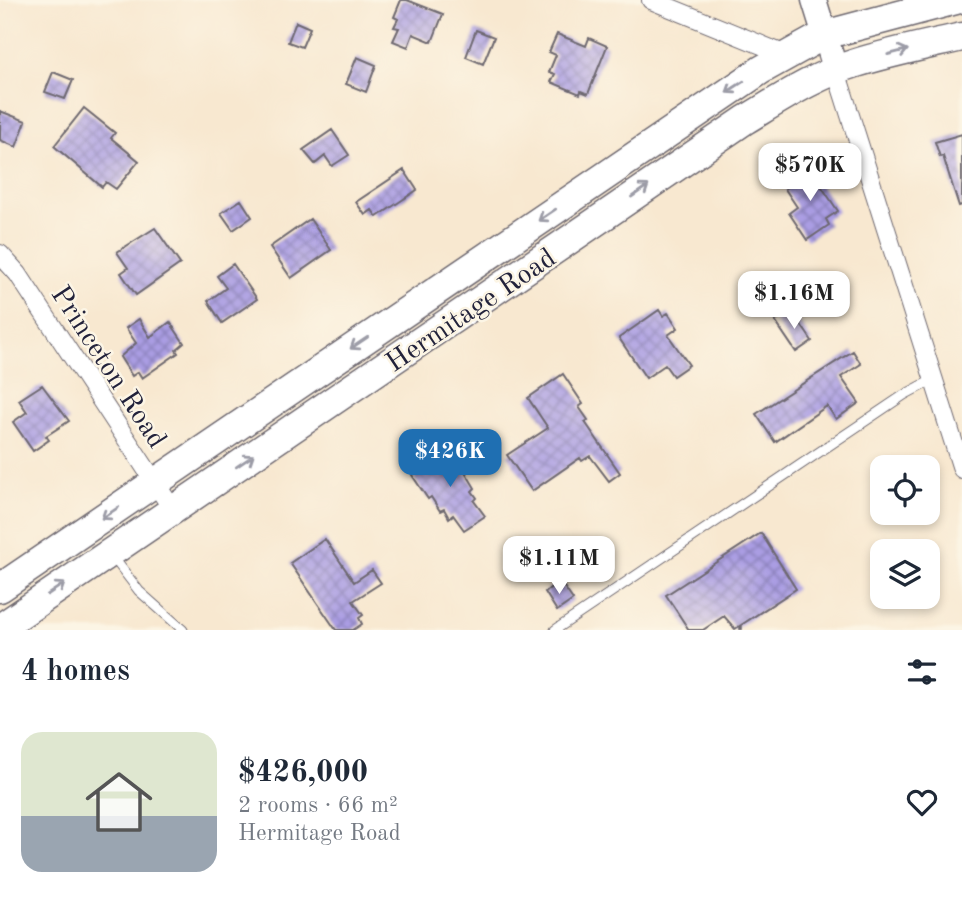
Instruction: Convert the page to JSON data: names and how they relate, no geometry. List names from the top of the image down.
{
  "streets": {
    "main road": ["Hermitage Road"],
    "street": ["Princeton Road"]
  },
  "crossings": [
    ["Hermitage Road", "Princeton Road"]
  ],
  "page": {
    "price": [
      "$570K",
      "$1.16M",
      "$426K",
      "$1.11M"
    ],
    "heading": "4 homes",
    "list": [
      {
        "name": "$426,000",
        "note": "2 rooms · 66 m² · Hermitage Road"
      }
    ]
  }
}
